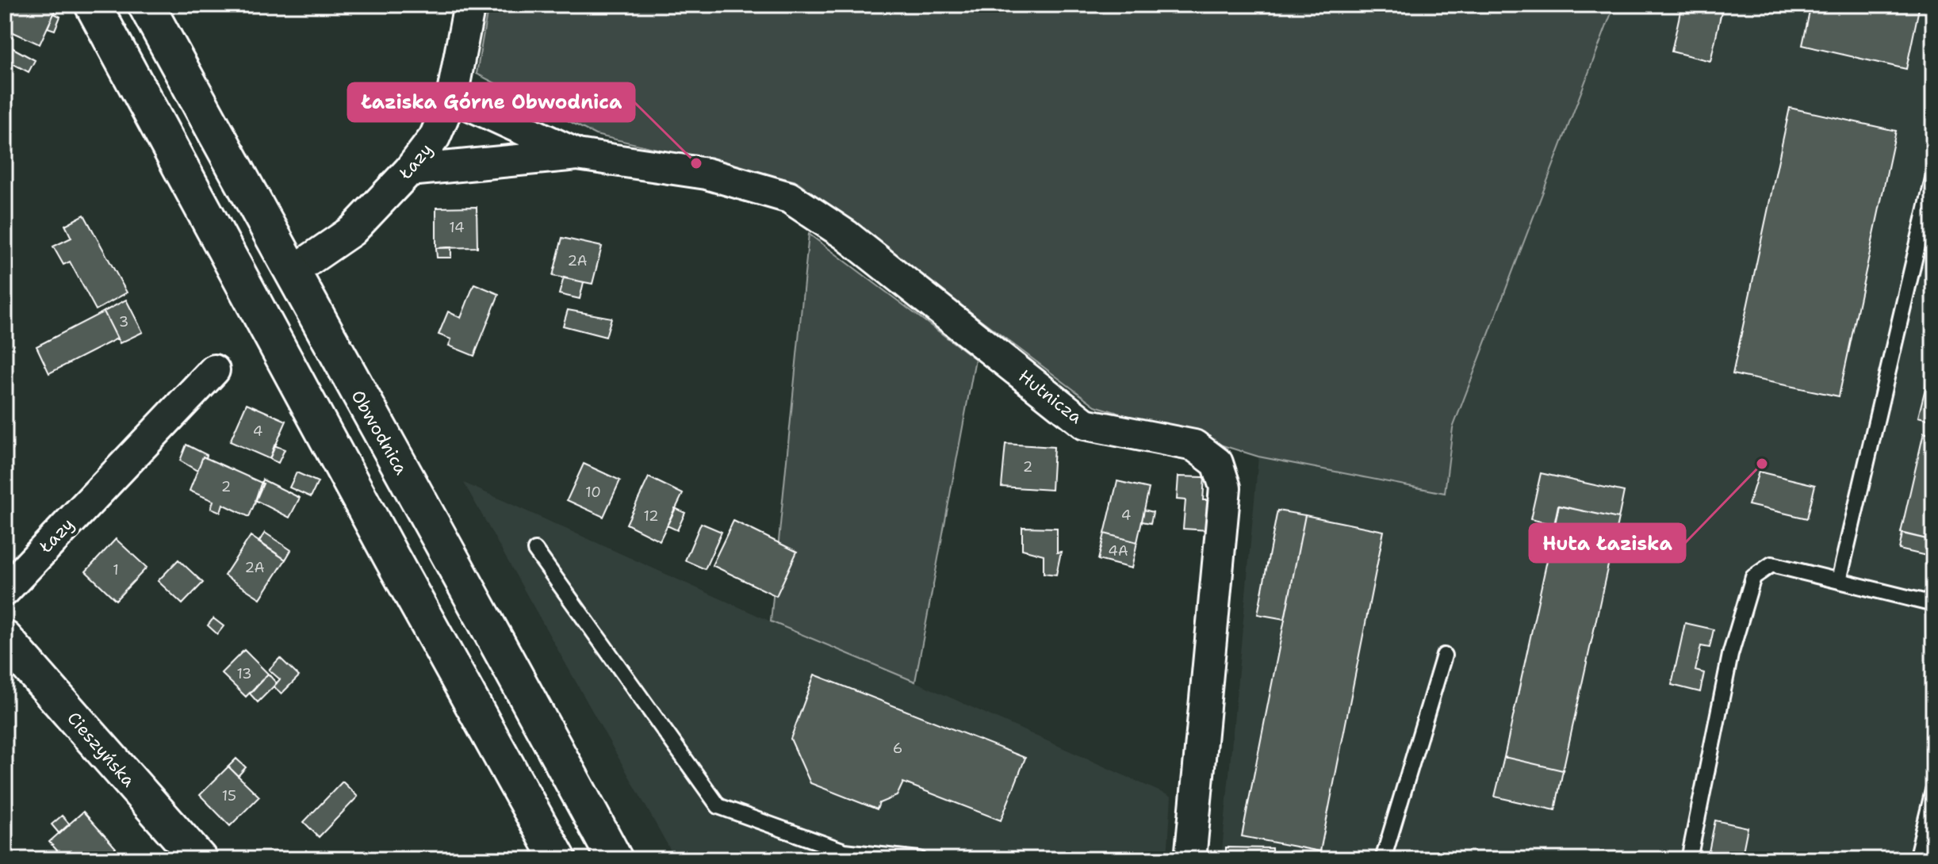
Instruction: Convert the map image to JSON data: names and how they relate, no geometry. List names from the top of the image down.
{
  "streets": {
    "main road": ["Obwodnica", "Cieszyńska"],
    "street": ["Łazy", "Hutnicza"]
  },
  "crossings": [
    ["Łazy", "Obwodnica"]
  ],
  "places": ["Łaziska Górne Obwodnica", "Huta Łaziska"],
  "house_numbers": [
    "14",
    "2A",
    "3",
    "4",
    "2",
    "2",
    "10",
    "4",
    "12",
    "4A",
    "2A",
    "1",
    "13",
    "6",
    "15"
  ]
}
